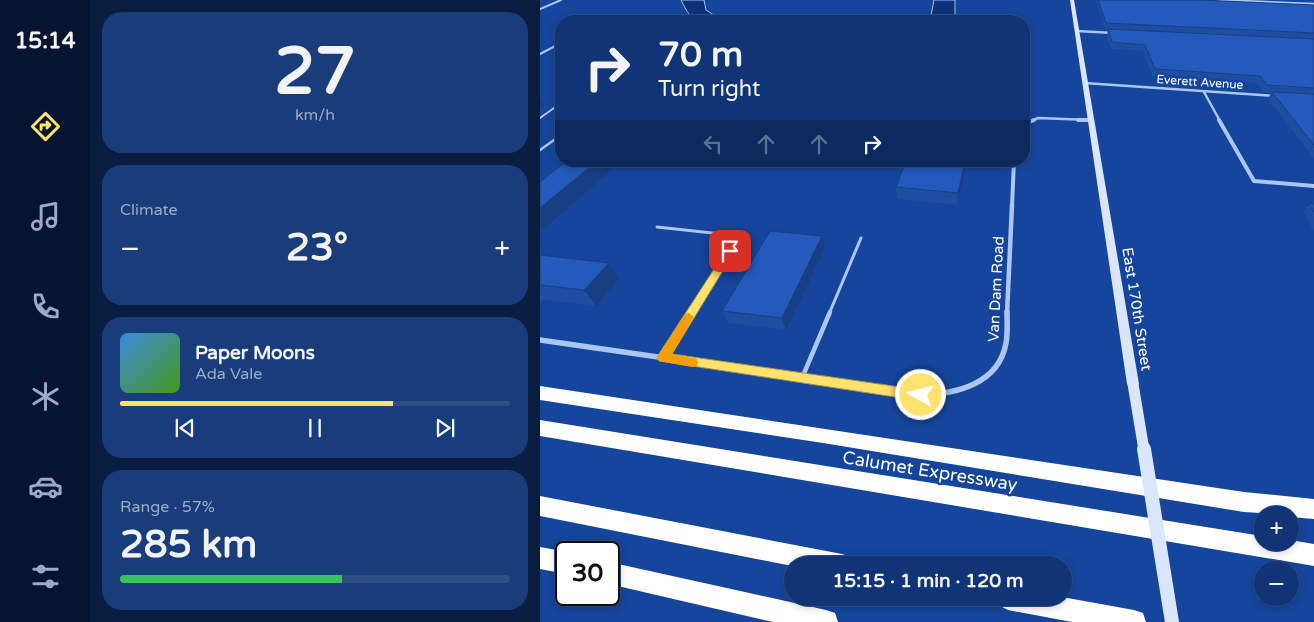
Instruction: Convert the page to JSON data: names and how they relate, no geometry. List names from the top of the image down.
{
  "streets": {
    "highway": ["Calumet Expressway"],
    "street": ["Everett Avenue", "Van Dam Road", "East 170th Street"]
  },
  "crossings": [
    ["Everett Avenue", "East 170th Street"]
  ],
  "page": {
    "tabs": "15:14",
    "tile": [
      ["27", "km/h"],
      "Climate",
      ["Range · 57%", "285 km"]
    ],
    "turn": ["70 m", "Turn right"],
    "heat": ["−", "23°", "+"],
    "song": ["Paper Moons", "Ada Vale"],
    "map_buttons": ["+", "−"],
    "limit": "30",
    "trip": "15:15 · 1 min · 120 m"
  }
}
